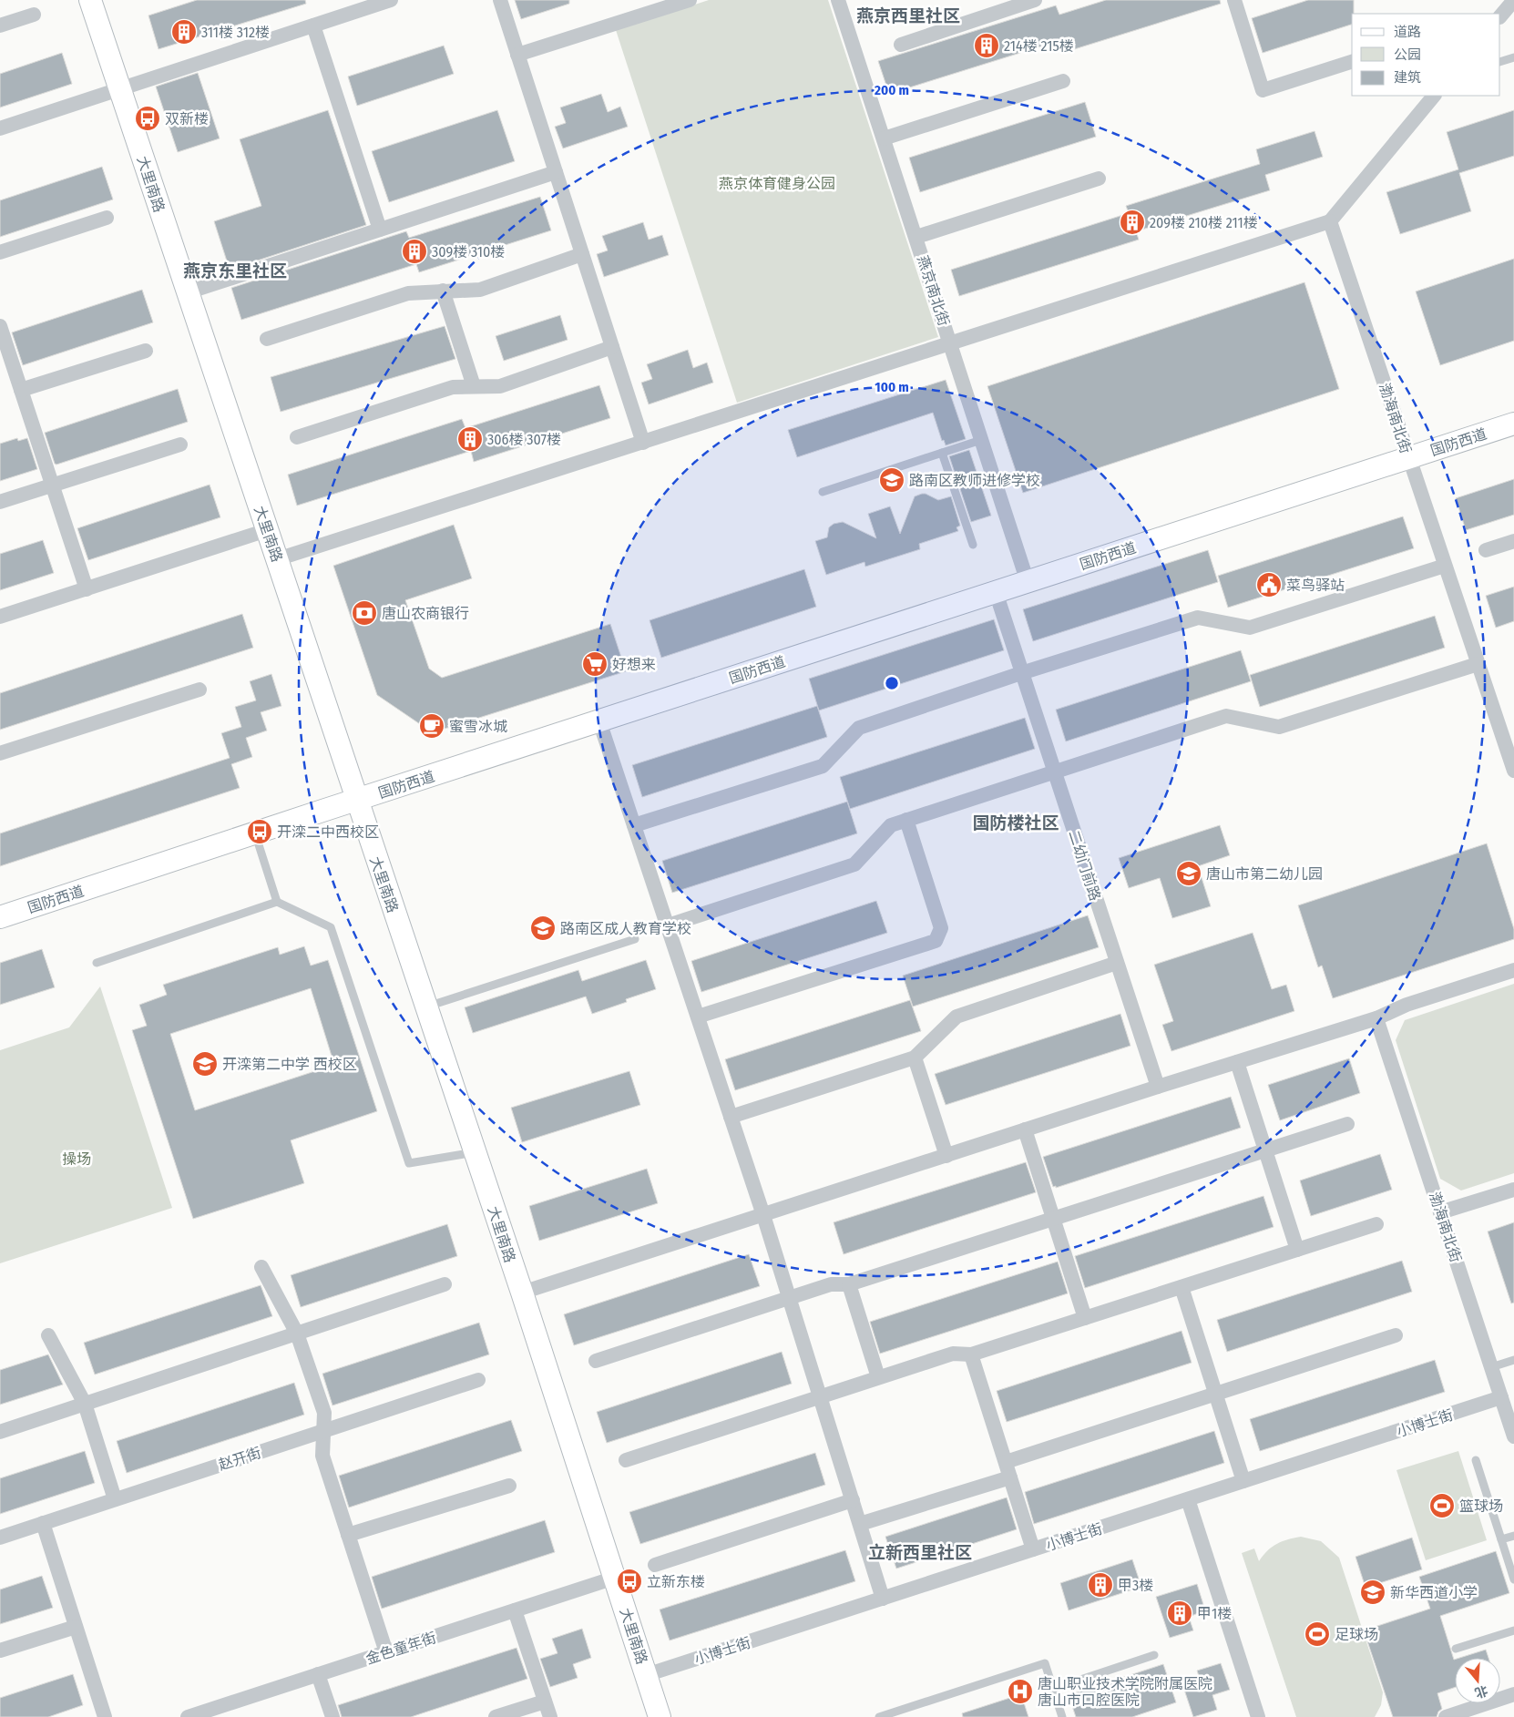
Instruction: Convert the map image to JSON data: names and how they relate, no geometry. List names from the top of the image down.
{
  "streets": {
    "street": [
      "大里南路",
      "燕京南北街",
      "渤海南北街",
      "国防西道",
      "二幼门前路",
      "小博士街",
      "赵开街",
      "金色童年街"
    ]
  },
  "crossings": [
    ["大里南路", "国防西道"],
    ["大里南路", "小博士街"],
    ["大里南路", "金色童年街"],
    ["燕京南北街", "国防西道"],
    ["渤海南北街", "国防西道"],
    ["渤海南北街", "小博士街"],
    ["国防西道", "二幼门前路"]
  ],
  "districts": [
    "燕京西里社区",
    "燕京东里社区",
    "国防楼社区",
    "立新西里社区"
  ],
  "parks": ["燕京体育健身公园", "操场"],
  "places": {
    "building": [
      "311楼 312楼",
      "214楼 215楼",
      "209楼 210楼 211楼",
      "309楼 310楼",
      "306楼 307楼",
      "甲3楼",
      "甲1楼"
    ],
    "bus stop": ["双新楼", "开滦二中西校区", "立新东楼"],
    "school or university": [
      "路南区教师进修学校",
      "唐山市第二幼儿园",
      "路南区成人教育学校",
      "开滦第二中学 西校区",
      "新华西道小学"
    ],
    "public building": ["菜鸟驿站"],
    "bank": ["唐山农商银行"],
    "supermarket": ["好想来"],
    "cafe": ["蜜雪冰城"],
    "sports": ["篮球场", "足球场"],
    "hospital": ["唐山职业技术学院附属医院 唐山市口腔医院"]
  },
  "legend": ["道路", "公园", "建筑"],
  "north": "bottom",
  "rings": ["200 m", "100 m"]
}
